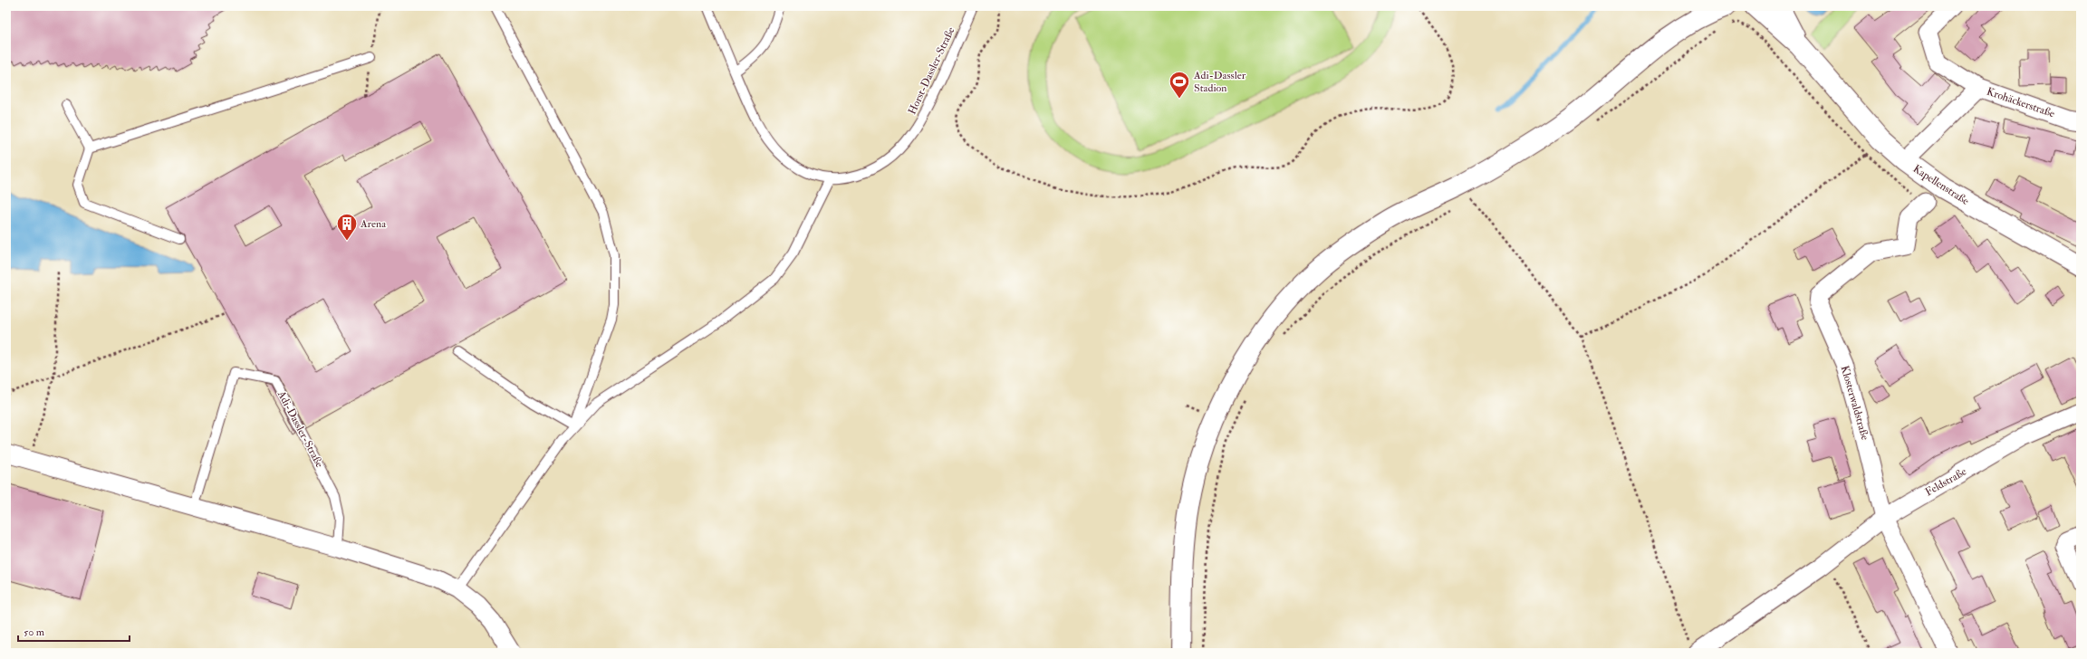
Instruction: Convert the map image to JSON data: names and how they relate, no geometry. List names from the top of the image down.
{
  "streets": {
    "street": [
      "Krohäckerstraße",
      "Kapellenstraße",
      "Klosterwaldstraße",
      "Feldstraße"
    ],
    "lane": ["Horst-Dassler-Straße", "Adi-Dassler-Straße"]
  },
  "crossings": [
    ["Krohäckerstraße", "Kapellenstraße"],
    ["Klosterwaldstraße", "Feldstraße"]
  ],
  "places": {
    "sports": ["Adi-Dassler Stadion"],
    "building": ["Arena"]
  },
  "scale_bar": "50 m"
}
